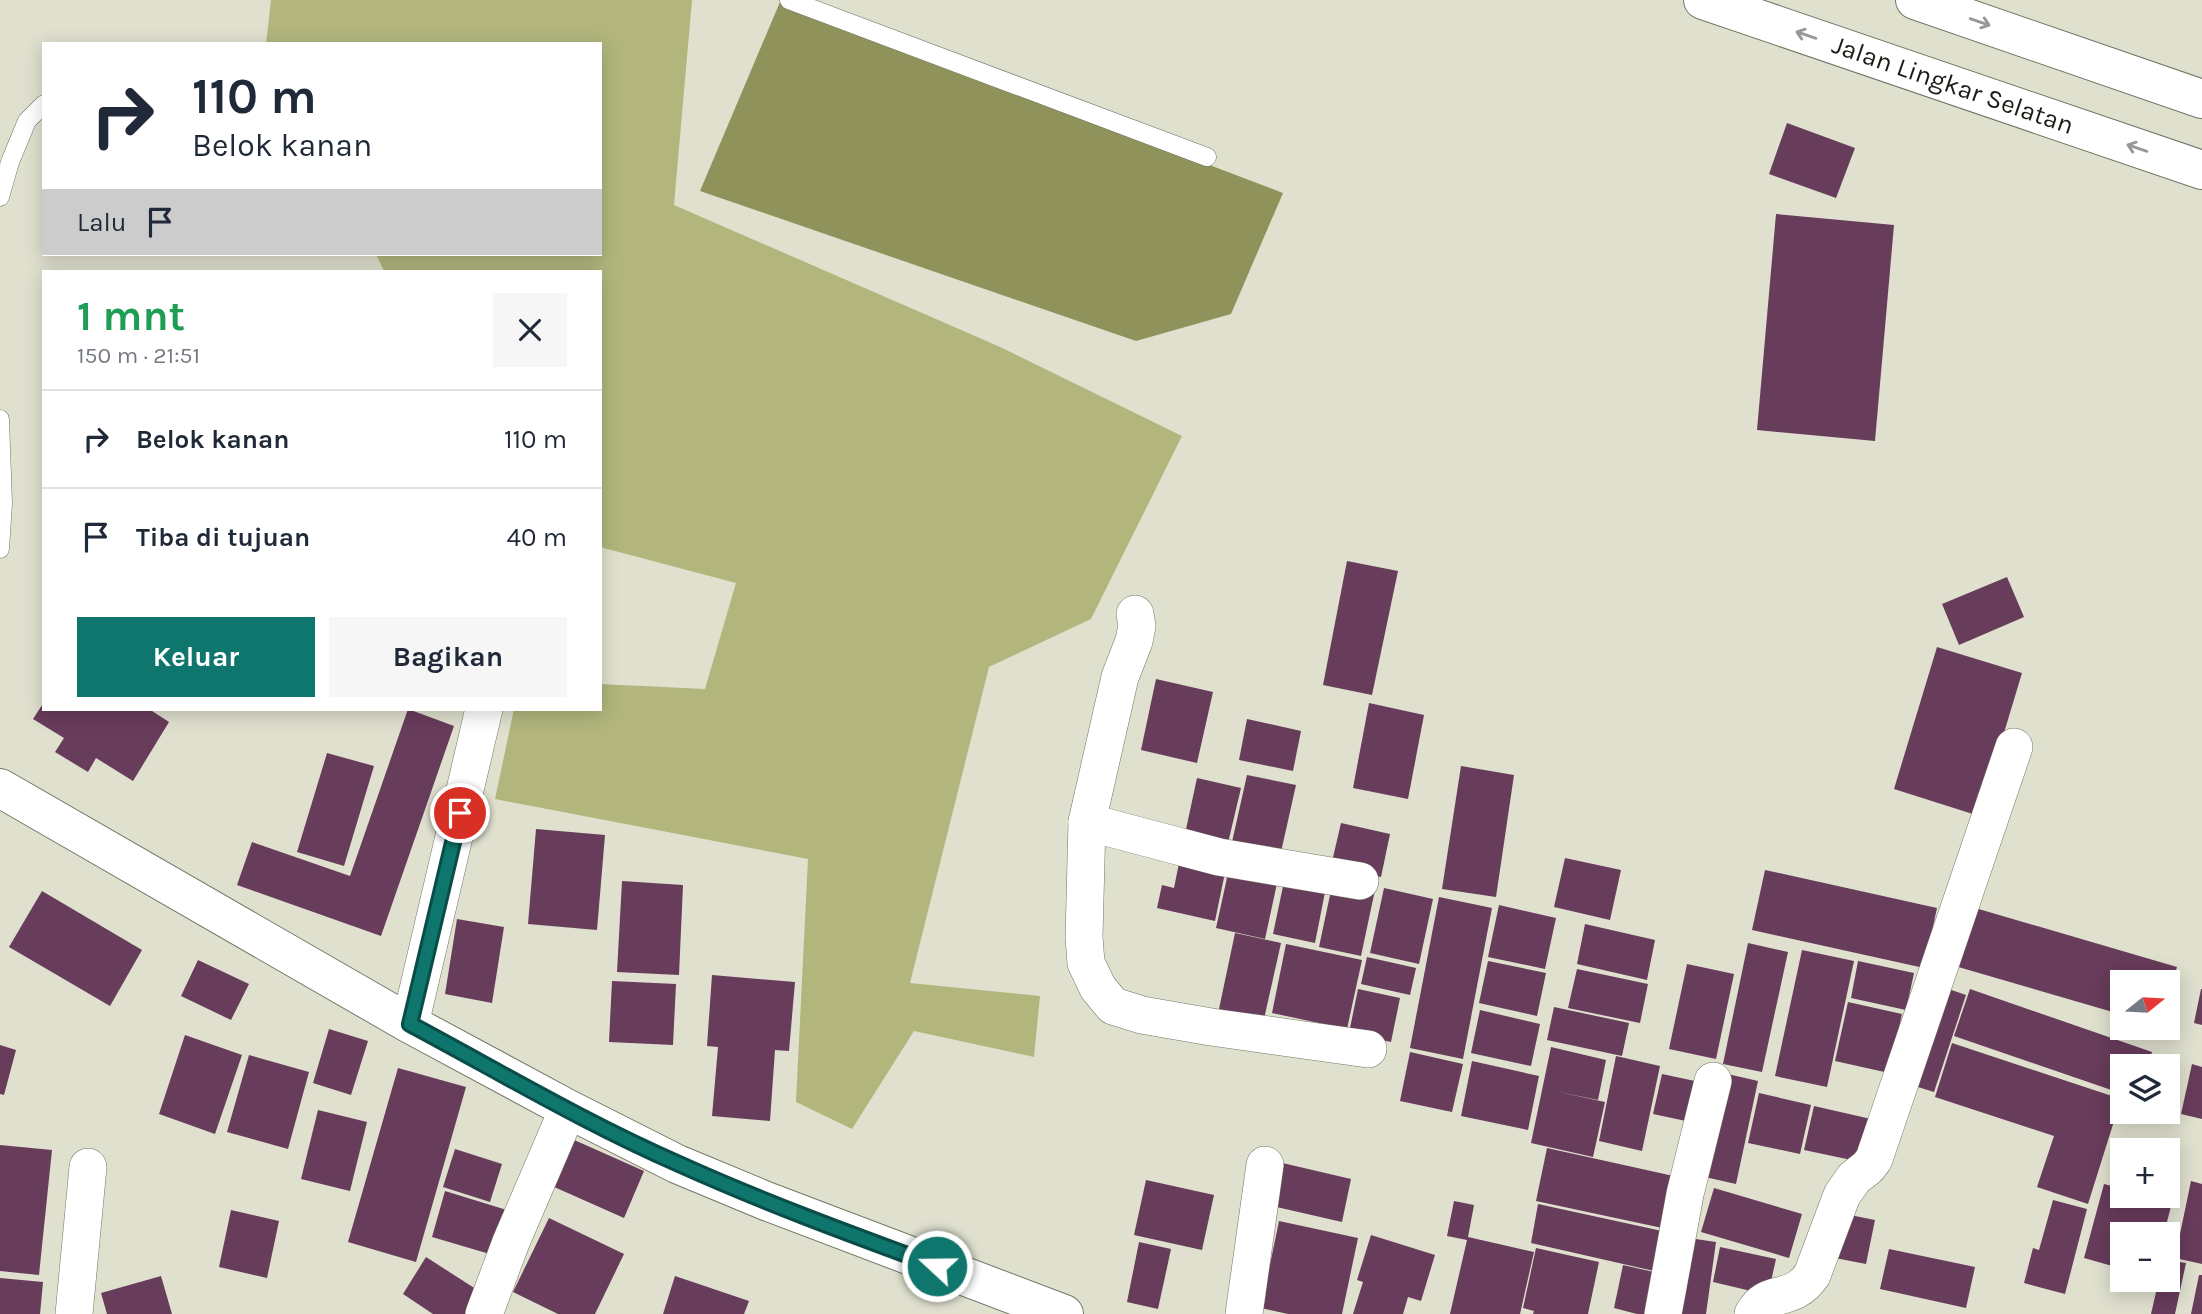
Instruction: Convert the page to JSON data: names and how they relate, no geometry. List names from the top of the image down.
{
  "streets": {
    "main road": ["Jalan Lingkar Selatan"]
  },
  "north": "right",
  "page": {
    "turn": ["110 m", "Belok kanan"],
    "then": "Lalu",
    "heading": ["1 mnt", "150 m · 21:51"],
    "list": [
      {
        "name": "Belok kanan",
        "value": "110 m"
      },
      {
        "name": "Tiba di tujuan",
        "value": "40 m"
      }
    ],
    "buttons": ["Keluar", "Bagikan"],
    "map_buttons": ["+", "−"]
  }
}
